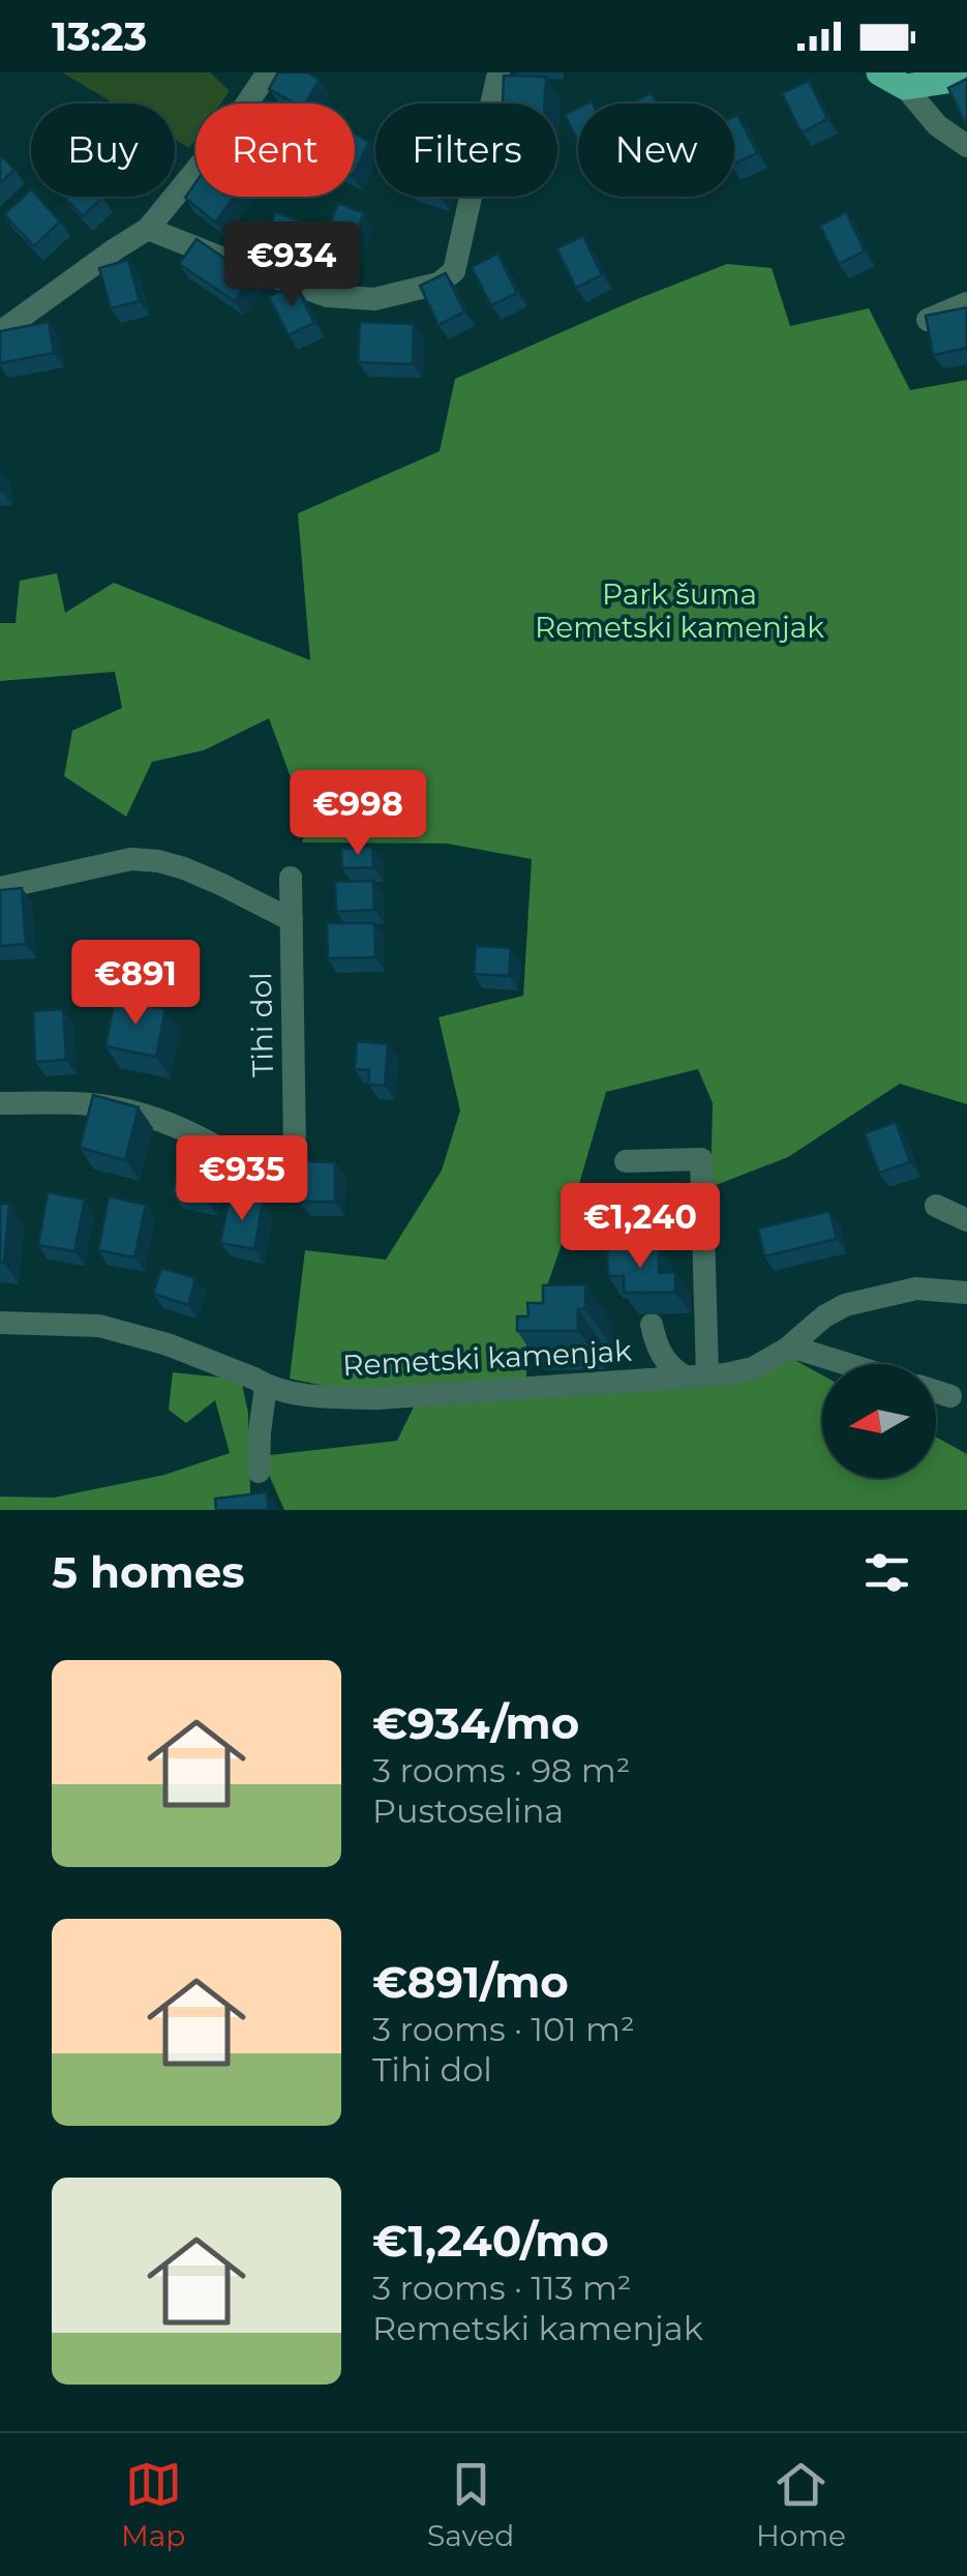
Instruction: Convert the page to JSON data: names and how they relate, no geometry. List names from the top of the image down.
{
  "streets": {
    "street": ["Tihi dol", "Remetski kamenjak"]
  },
  "parks": ["Park šuma Remetski kamenjak"],
  "north": "left",
  "page": {
    "status": "13:23",
    "chip": [
      "Buy",
      "Rent",
      "Filters",
      "New"
    ],
    "price": [
      "€934",
      "€998",
      "€891",
      "€935",
      "€1,240"
    ],
    "heading": "5 homes",
    "list": [
      {
        "name": "€934/mo",
        "note": "3 rooms · 98 m² · Pustoselina"
      },
      {
        "name": "€891/mo",
        "note": "3 rooms · 101 m² · Tihi dol"
      },
      {
        "name": "€1,240/mo",
        "note": "3 rooms · 113 m² · Remetski kamenjak"
      }
    ],
    "tabs": ["Map", "Saved", "Home"]
  }
}
